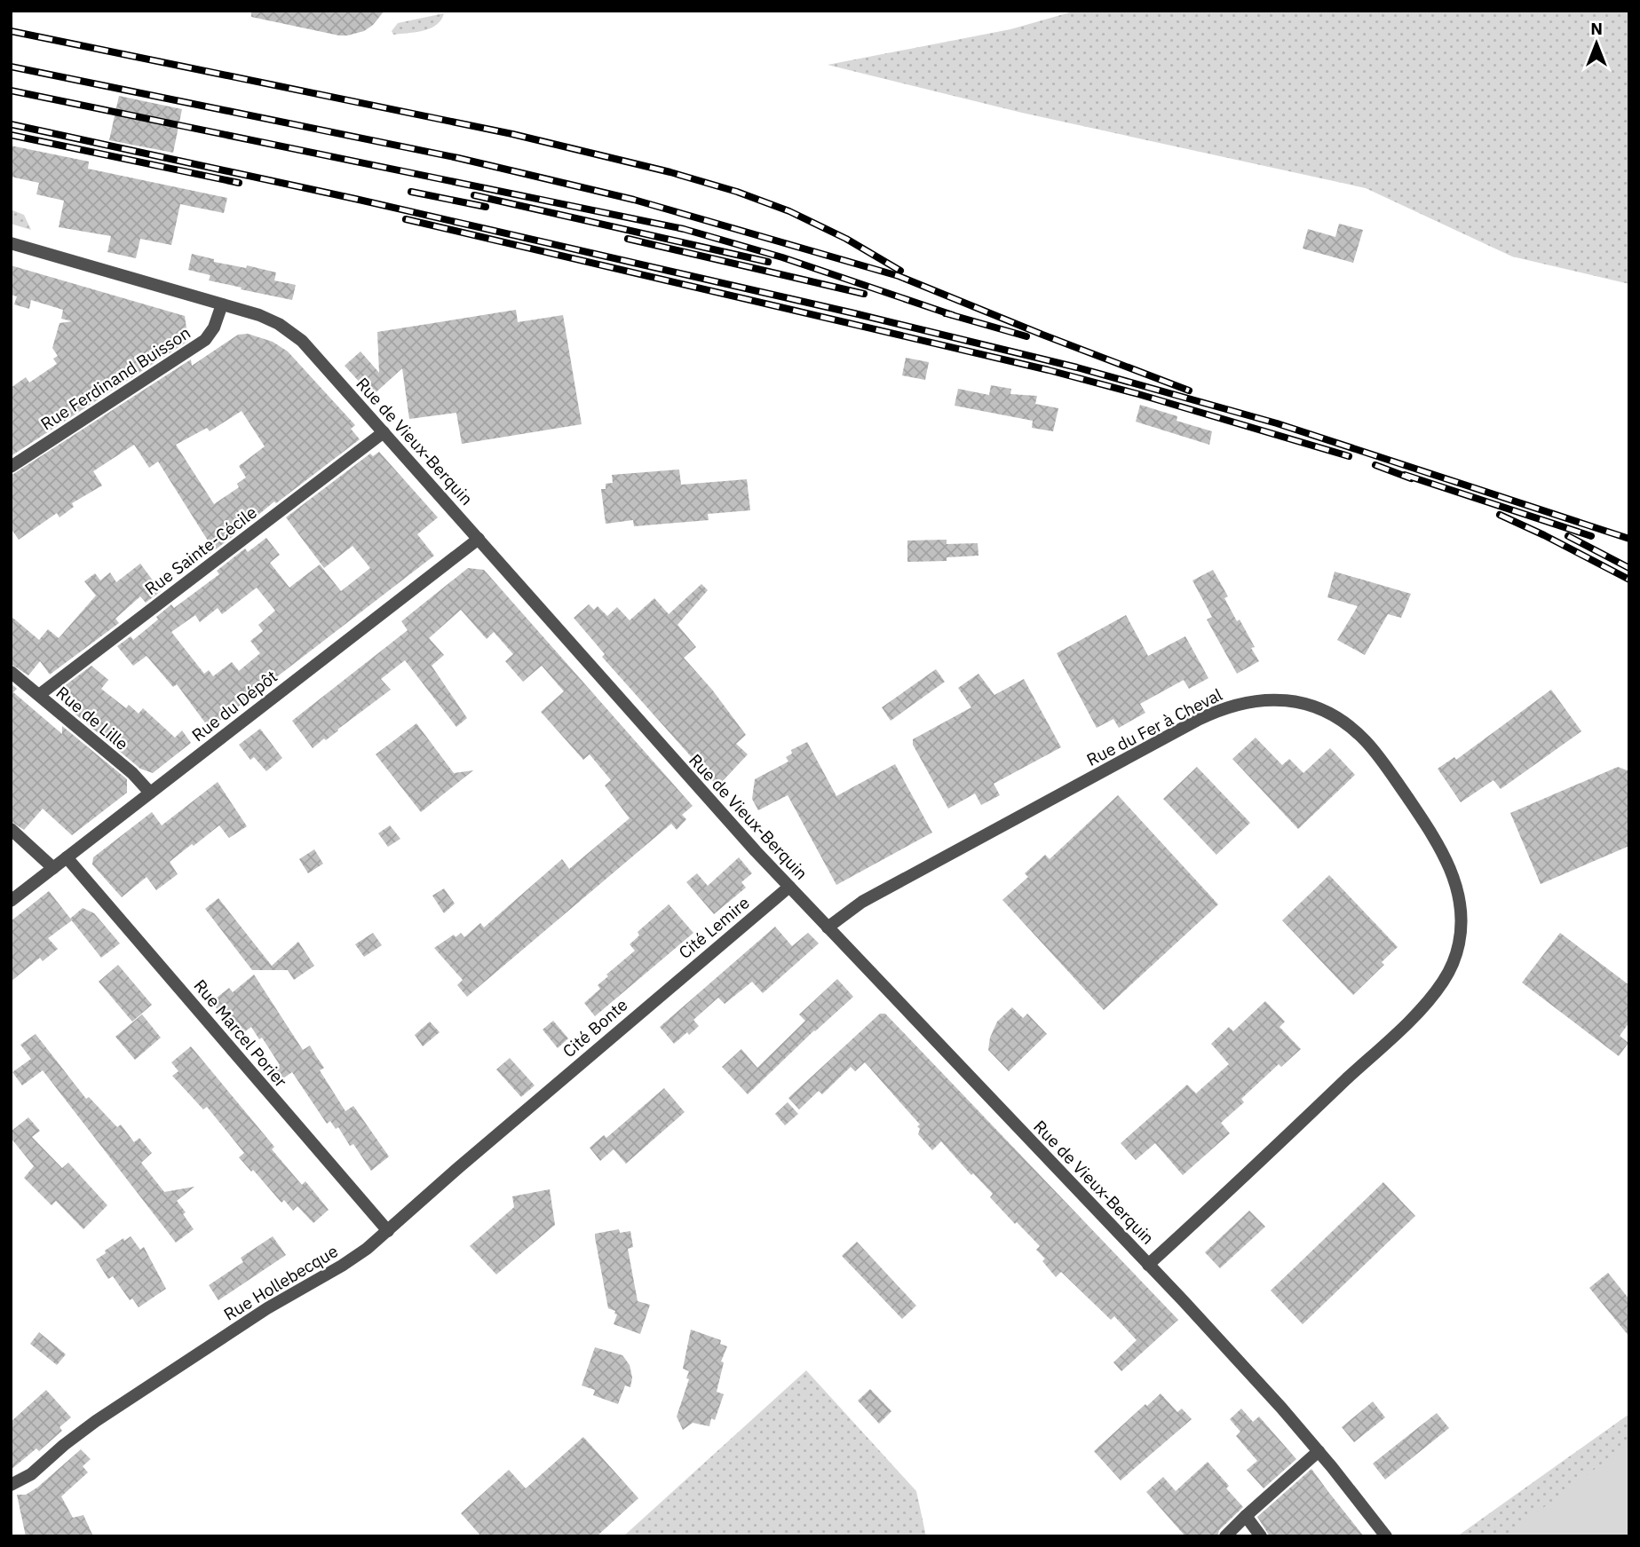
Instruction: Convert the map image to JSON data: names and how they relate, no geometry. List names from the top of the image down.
{
  "streets": {
    "street": [
      "Rue Ferdinand Buisson",
      "Rue de Vieux-Berquin",
      "Rue Sainte-Cécile",
      "Rue du Dépôt",
      "Rue de Lille",
      "Rue du Fer à Cheval",
      "Cité Lemire",
      "Cité Bonte",
      "Rue Marcel Porier",
      "Rue Hollebecque"
    ]
  },
  "crossings": [
    ["Rue Ferdinand Buisson", "Rue de Vieux-Berquin"],
    ["Rue de Vieux-Berquin", "Rue Sainte-Cécile"],
    ["Rue de Vieux-Berquin", "Rue du Dépôt"],
    ["Rue de Vieux-Berquin", "Rue du Fer à Cheval"],
    ["Rue de Vieux-Berquin", "Cité Lemire"],
    ["Rue Sainte-Cécile", "Rue de Lille"],
    ["Rue du Dépôt", "Rue de Lille"],
    ["Rue du Dépôt", "Rue Marcel Porier"],
    ["Cité Lemire", "Cité Bonte"],
    ["Cité Bonte", "Rue Hollebecque"],
    ["Rue Marcel Porier", "Rue Hollebecque"]
  ],
  "north": "top"
}
